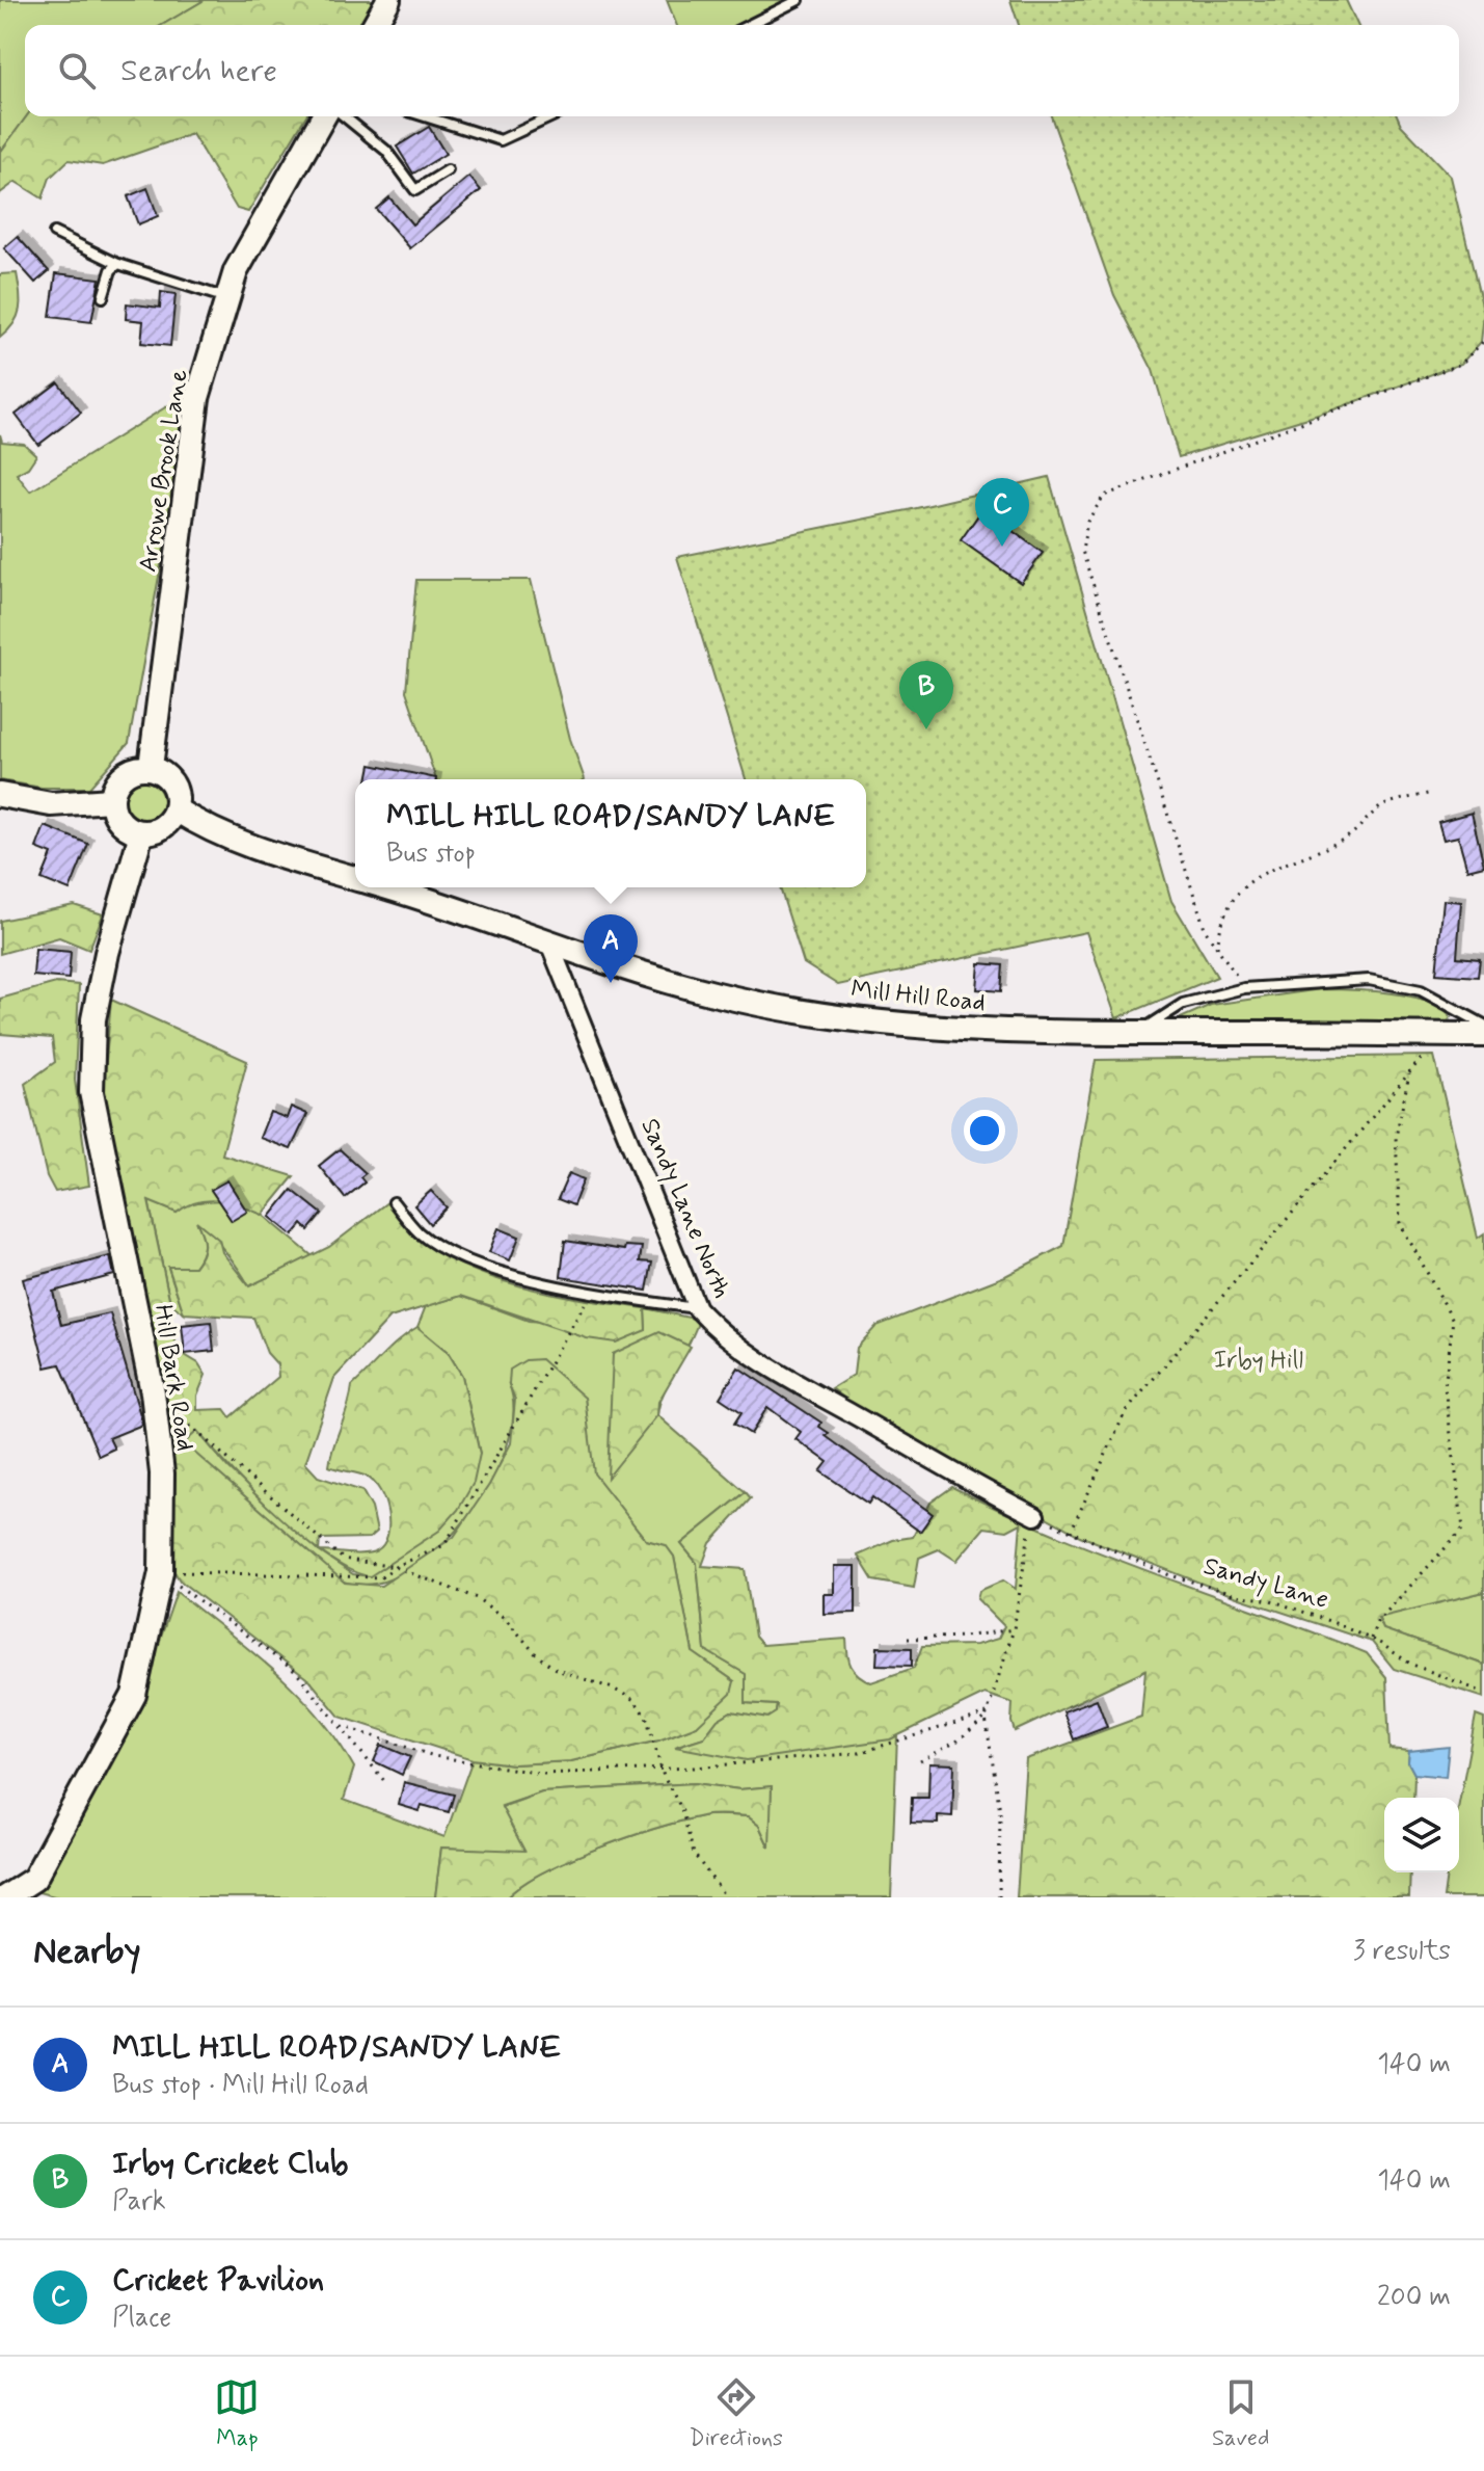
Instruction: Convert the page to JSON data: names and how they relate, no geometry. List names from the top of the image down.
{
  "streets": {
    "street": [
      "Arrowe Brook Lane",
      "Mill Hill Road",
      "Sandy Lane North",
      "Hill Bark Road"
    ],
    "path": ["Sandy Lane"]
  },
  "crossings": [
    ["Arrowe Brook Lane", "Mill Hill Road"],
    ["Arrowe Brook Lane", "Hill Bark Road"],
    ["Mill Hill Road", "Sandy Lane North"],
    ["Mill Hill Road", "Hill Bark Road"],
    ["Sandy Lane North", "Sandy Lane"]
  ],
  "parks": ["Irby Hill"],
  "page": {
    "search": "Search here",
    "pins": ["C", "B", "A"],
    "popup": ["MILL HILL ROAD/SANDY LANE", "Bus stop"],
    "heading": ["Nearby", "3 results"],
    "list": [
      {
        "mark": "A",
        "name": "MILL HILL ROAD/SANDY LANE",
        "note": "Bus stop · Mill Hill Road",
        "value": "140 m"
      },
      {
        "mark": "B",
        "name": "Irby Cricket Club",
        "note": "Park",
        "value": "140 m"
      },
      {
        "mark": "C",
        "name": "Cricket Pavilion",
        "note": "Place",
        "value": "200 m"
      }
    ],
    "nav": ["Map", "Directions", "Saved"]
  }
}
